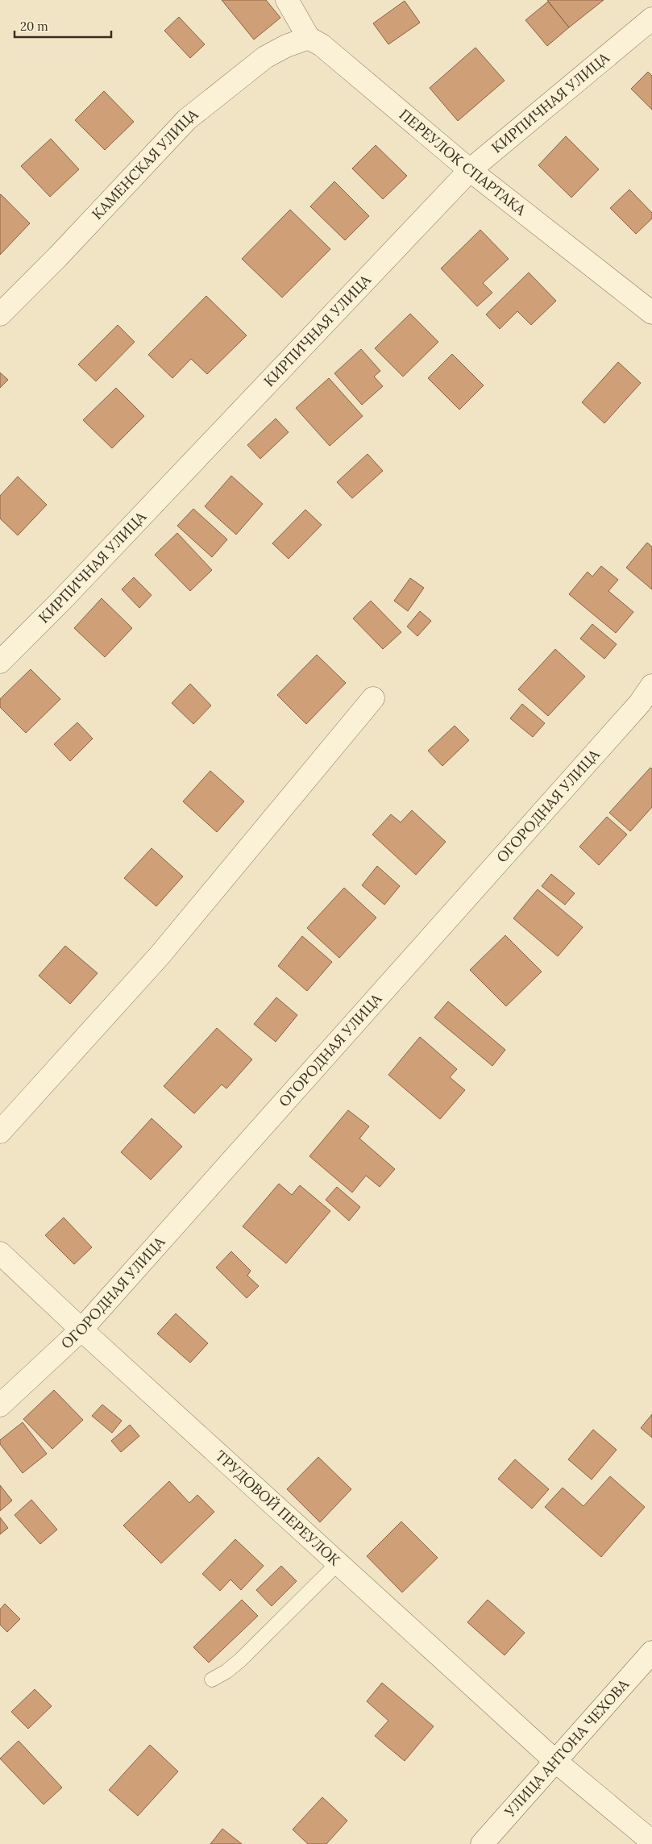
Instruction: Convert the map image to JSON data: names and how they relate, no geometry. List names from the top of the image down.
{
  "streets": {
    "street": [
      "КИРПИЧНАЯ УЛИЦА",
      "ПЕРЕУЛОК СПАРТАКА",
      "КАМЕНСКАЯ УЛИЦА",
      "ОГОРОДНАЯ УЛИЦА",
      "ТРУДОВОЙ ПЕРЕУЛОК",
      "УЛИЦА АНТОНА ЧЕХОВА"
    ]
  },
  "crossings": [
    ["КИРПИЧНАЯ УЛИЦА", "ПЕРЕУЛОК СПАРТАКА"],
    ["ПЕРЕУЛОК СПАРТАКА", "КАМЕНСКАЯ УЛИЦА"],
    ["ОГОРОДНАЯ УЛИЦА", "ТРУДОВОЙ ПЕРЕУЛОК"],
    ["ТРУДОВОЙ ПЕРЕУЛОК", "УЛИЦА АНТОНА ЧЕХОВА"]
  ],
  "scale_bar": "20 m"
}
